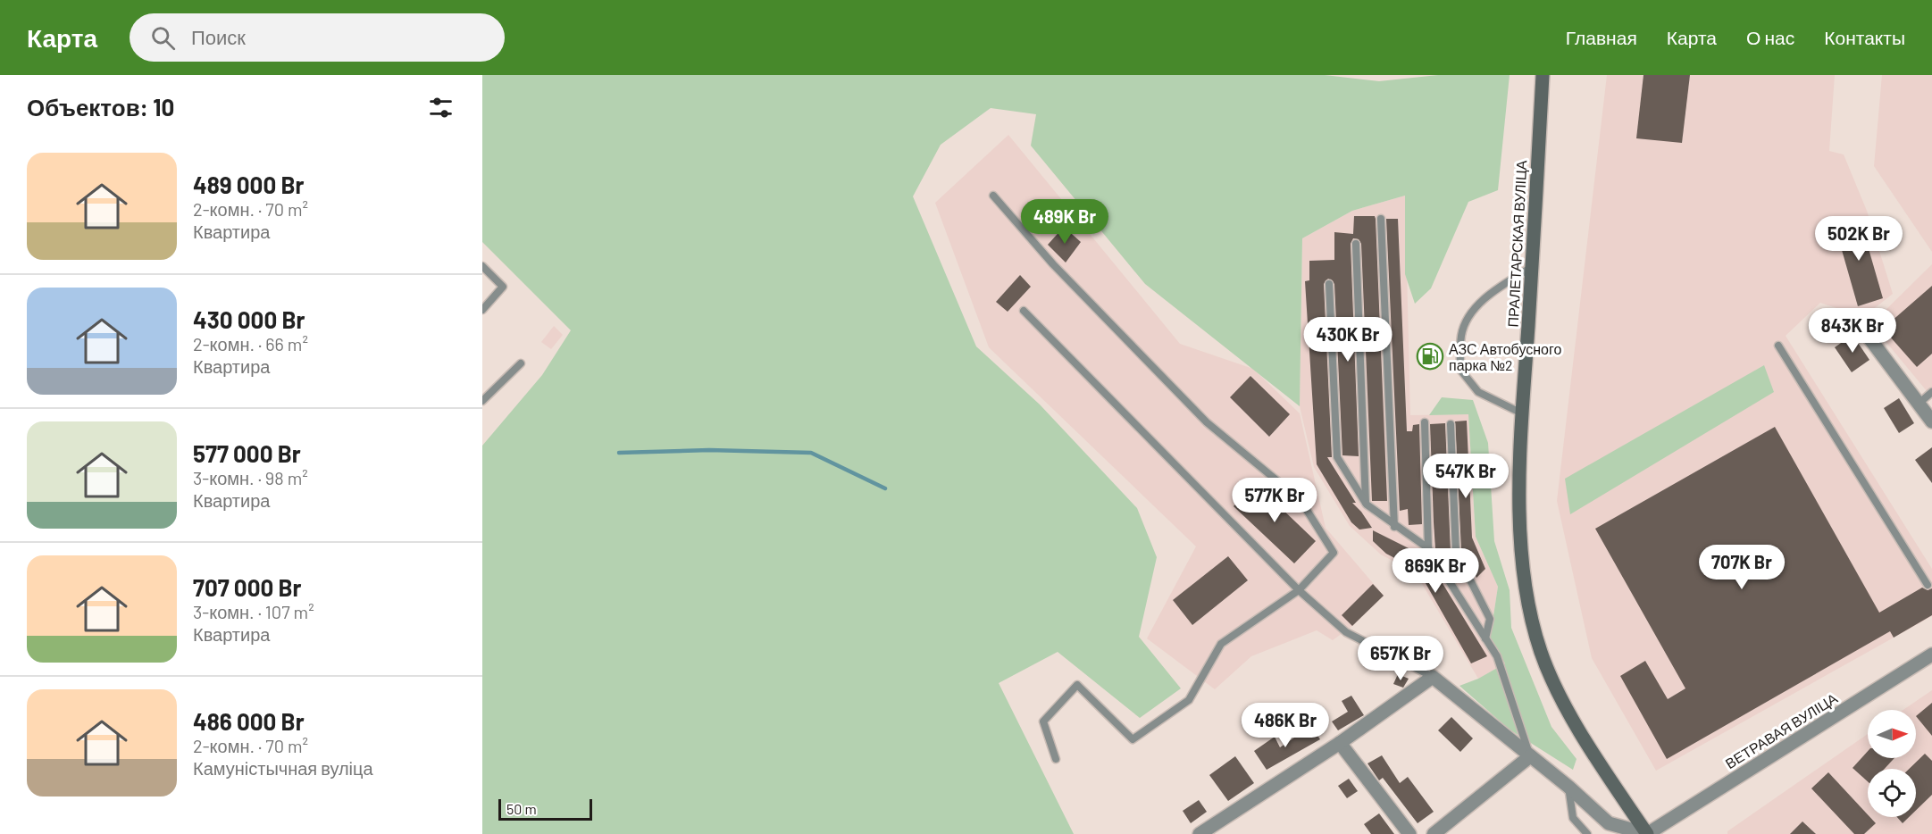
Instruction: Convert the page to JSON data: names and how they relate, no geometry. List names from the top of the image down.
{
  "streets": {
    "main road": ["ПРАЛЕТАРСКАЯ ВУЛІЦА"],
    "street": ["ВЕТРАВАЯ ВУЛІЦА"]
  },
  "crossings": [
    ["ПРАЛЕТАРСКАЯ ВУЛІЦА", "ВЕТРАВАЯ ВУЛІЦА"]
  ],
  "places": {
    "fuel station": ["АЗС Автобусного парка №2"]
  },
  "scale_bar": "50 m",
  "north": "right",
  "page": {
    "header": "Карта",
    "search": "Поиск",
    "nav": [
      "Главная",
      "Карта",
      "О нас",
      "Контакты"
    ],
    "heading": "Объектов: 10",
    "list": [
      {
        "name": "489 000 Br",
        "note": "2-комн. · 70 m² · Квартира"
      },
      {
        "name": "430 000 Br",
        "note": "2-комн. · 66 m² · Квартира"
      },
      {
        "name": "577 000 Br",
        "note": "3-комн. · 98 m² · Квартира"
      },
      {
        "name": "707 000 Br",
        "note": "3-комн. · 107 m² · Квартира"
      },
      {
        "name": "486 000 Br",
        "note": "2-комн. · 70 m² · Камуністычная вуліца"
      }
    ],
    "price": [
      "489K Br",
      "502K Br",
      "843K Br",
      "430K Br",
      "547K Br",
      "577K Br",
      "707K Br",
      "869K Br",
      "657K Br",
      "486K Br"
    ],
    "scale": "50 m"
  }
}
